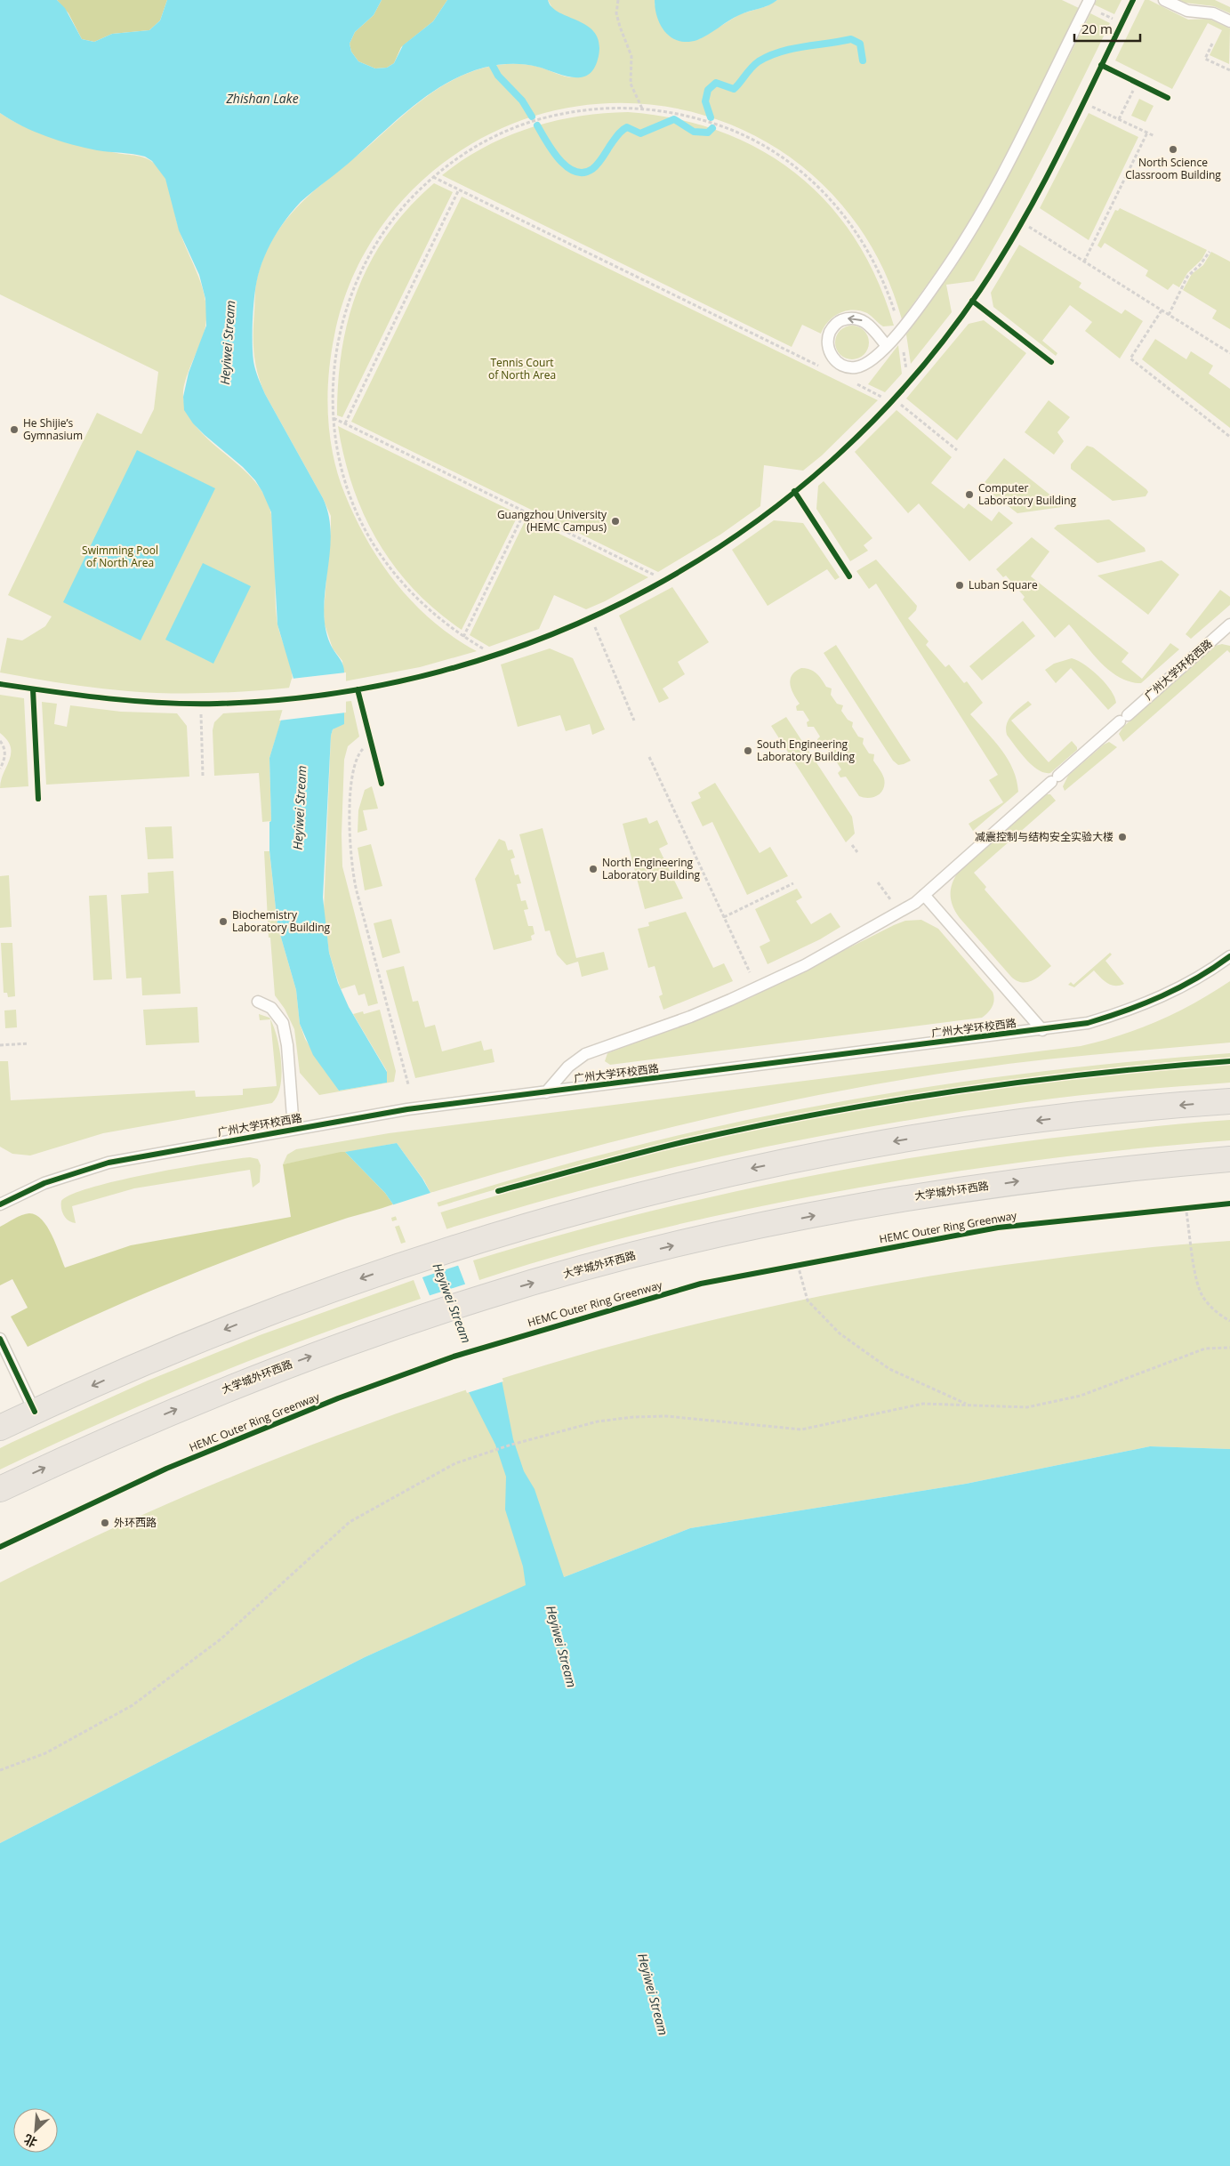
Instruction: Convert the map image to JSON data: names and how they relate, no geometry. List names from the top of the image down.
{
  "streets": {
    "main road": ["大学城外环西路"],
    "lane": ["广州大学环校西路"],
    "cycle path": ["HEMC Outer Ring Greenway"]
  },
  "water": ["Zhishan Lake", "Heyiwei Stream"],
  "parks": ["Tennis Court of North Area", "Swimming Pool of North Area"],
  "places": [
    "North Science Classroom Building",
    "He Shijie’s Gymnasium",
    "Computer Laboratory Building",
    "Guangzhou University (HEMC Campus)",
    "Luban Square",
    "South Engineering Laboratory Building",
    "减震控制与结构安全实验大楼",
    "North Engineering Laboratory Building",
    "Biochemistry Laboratory Building",
    "外环西路"
  ],
  "scale_bar": "20 m",
  "north": "bottom left"
}
